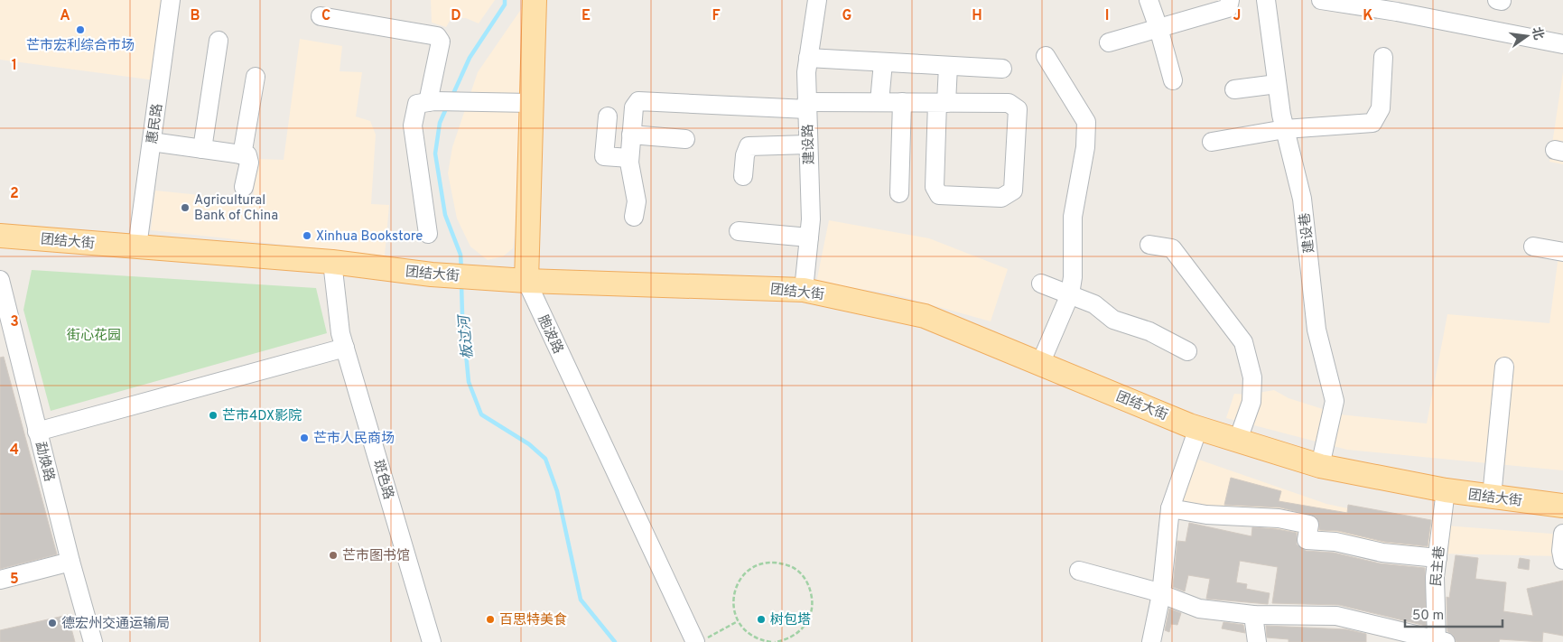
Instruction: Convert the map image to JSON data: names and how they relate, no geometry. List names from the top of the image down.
{
  "streets": {
    "main road": ["团结大街", "胞波路"],
    "street": [
      "惠民路",
      "建设路",
      "建设巷",
      "勐焕路",
      "斑色路",
      "民主巷"
    ]
  },
  "crossings": [
    ["惠民路", "团结大街"],
    ["建设路", "团结大街"],
    ["建设巷", "团结大街"],
    ["团结大街", "胞波路"],
    ["团结大街", "斑色路"],
    ["团结大街", "民主巷"]
  ],
  "water": ["板过河"],
  "parks": ["街心花园"],
  "places": [
    "芒市宏利综合市场",
    "Agricultural Bank of China",
    "Xinhua Bookstore",
    "芒市4DX影院",
    "芒市人民商场",
    "芒市图书馆",
    "百思特美食",
    "树包塔",
    "德宏州交通运输局"
  ],
  "scale_bar": "50 m",
  "north": "right",
  "grid": {
    "columns": [
      "A",
      "B",
      "C",
      "D",
      "E",
      "F",
      "G",
      "H",
      "I",
      "J",
      "K"
    ],
    "rows": [
      "1",
      "2",
      "3",
      "4",
      "5"
    ]
  }
}
